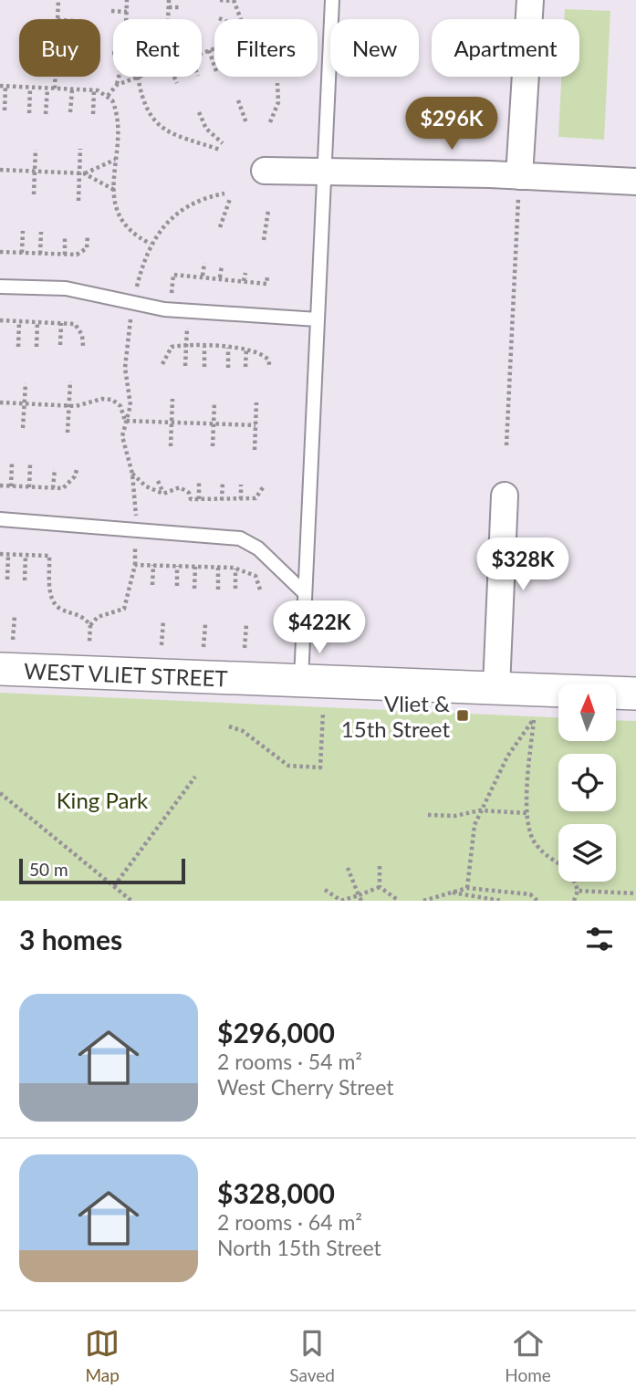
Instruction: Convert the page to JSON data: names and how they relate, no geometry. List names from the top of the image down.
{
  "streets": {
    "street": ["WEST VLIET STREET"]
  },
  "parks": ["King Park"],
  "places": {
    "transit": ["Vliet & 15th Street"]
  },
  "scale_bar": "50 m",
  "north": "top",
  "page": {
    "chip": [
      "Buy",
      "Rent",
      "Filters",
      "New",
      "Apartment"
    ],
    "price": ["$296K", "$328K", "$422K"],
    "scale": "50 m",
    "heading": "3 homes",
    "list": [
      {
        "name": "$296,000",
        "note": "2 rooms · 54 m² · West Cherry Street"
      },
      {
        "name": "$328,000",
        "note": "2 rooms · 64 m² · North 15th Street"
      }
    ],
    "tabs": ["Map", "Saved", "Home"]
  }
}
